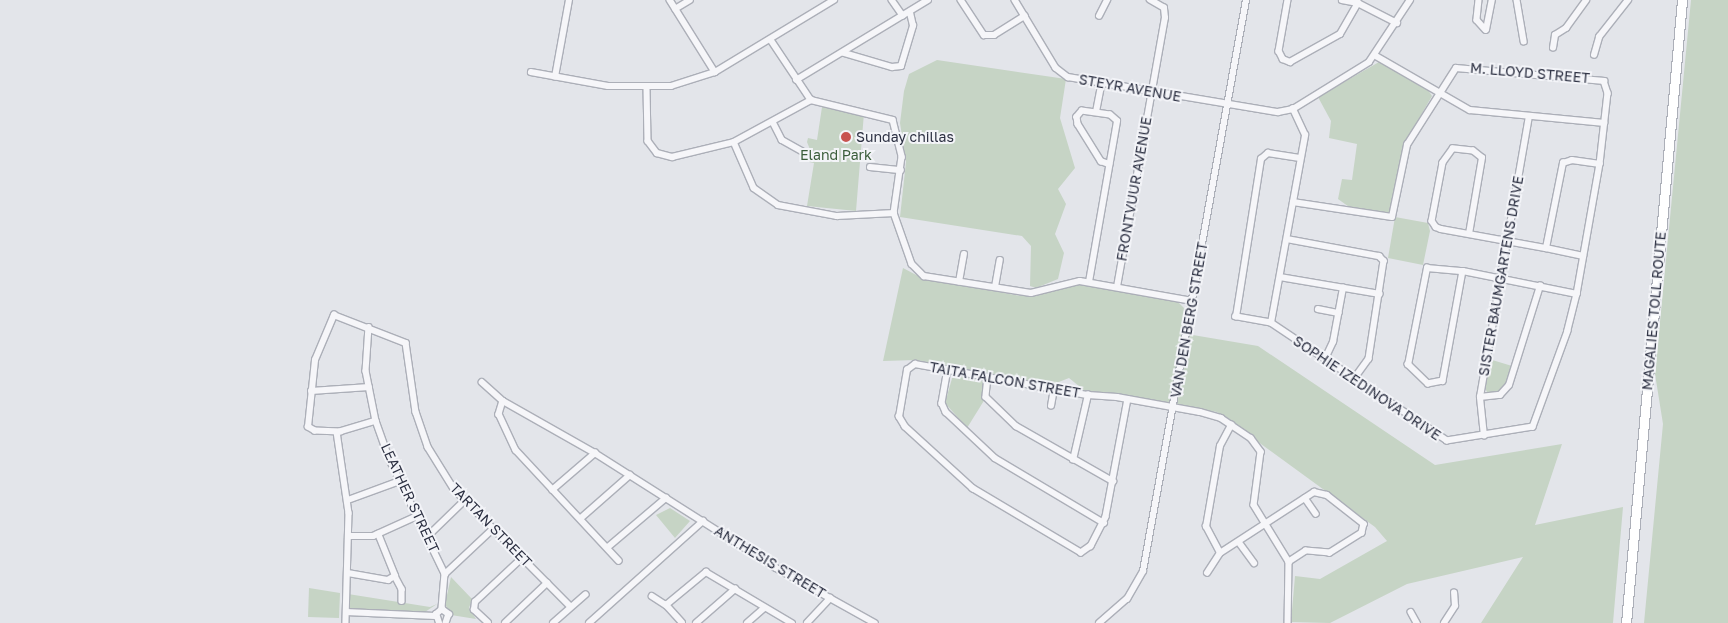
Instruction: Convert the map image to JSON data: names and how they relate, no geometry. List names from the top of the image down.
{
  "streets": {
    "highway": ["MAGALIES TOLL ROUTE"],
    "street": [
      "M. LLOYD STREET",
      "STEYR AVENUE",
      "FRONTVUUR AVENUE",
      "SISTER BAUMGARTENS DRIVE",
      "VAN DEN BERG STREET",
      "TAITA FALCON STREET",
      "SOPHIE IZEDINOVA DRIVE",
      "LEATHER STREET",
      "TARTAN STREET",
      "ANTHESIS STREET"
    ]
  },
  "crossings": [
    ["M. LLOYD STREET", "SOPHIE IZEDINOVA DRIVE"],
    ["STEYR AVENUE", "FRONTVUUR AVENUE"],
    ["STEYR AVENUE", "VAN DEN BERG STREET"],
    ["SISTER BAUMGARTENS DRIVE", "SOPHIE IZEDINOVA DRIVE"],
    ["VAN DEN BERG STREET", "TAITA FALCON STREET"],
    ["LEATHER STREET", "TARTAN STREET"]
  ],
  "parks": ["Eland Park"],
  "places": ["Sunday chillas"]
}
